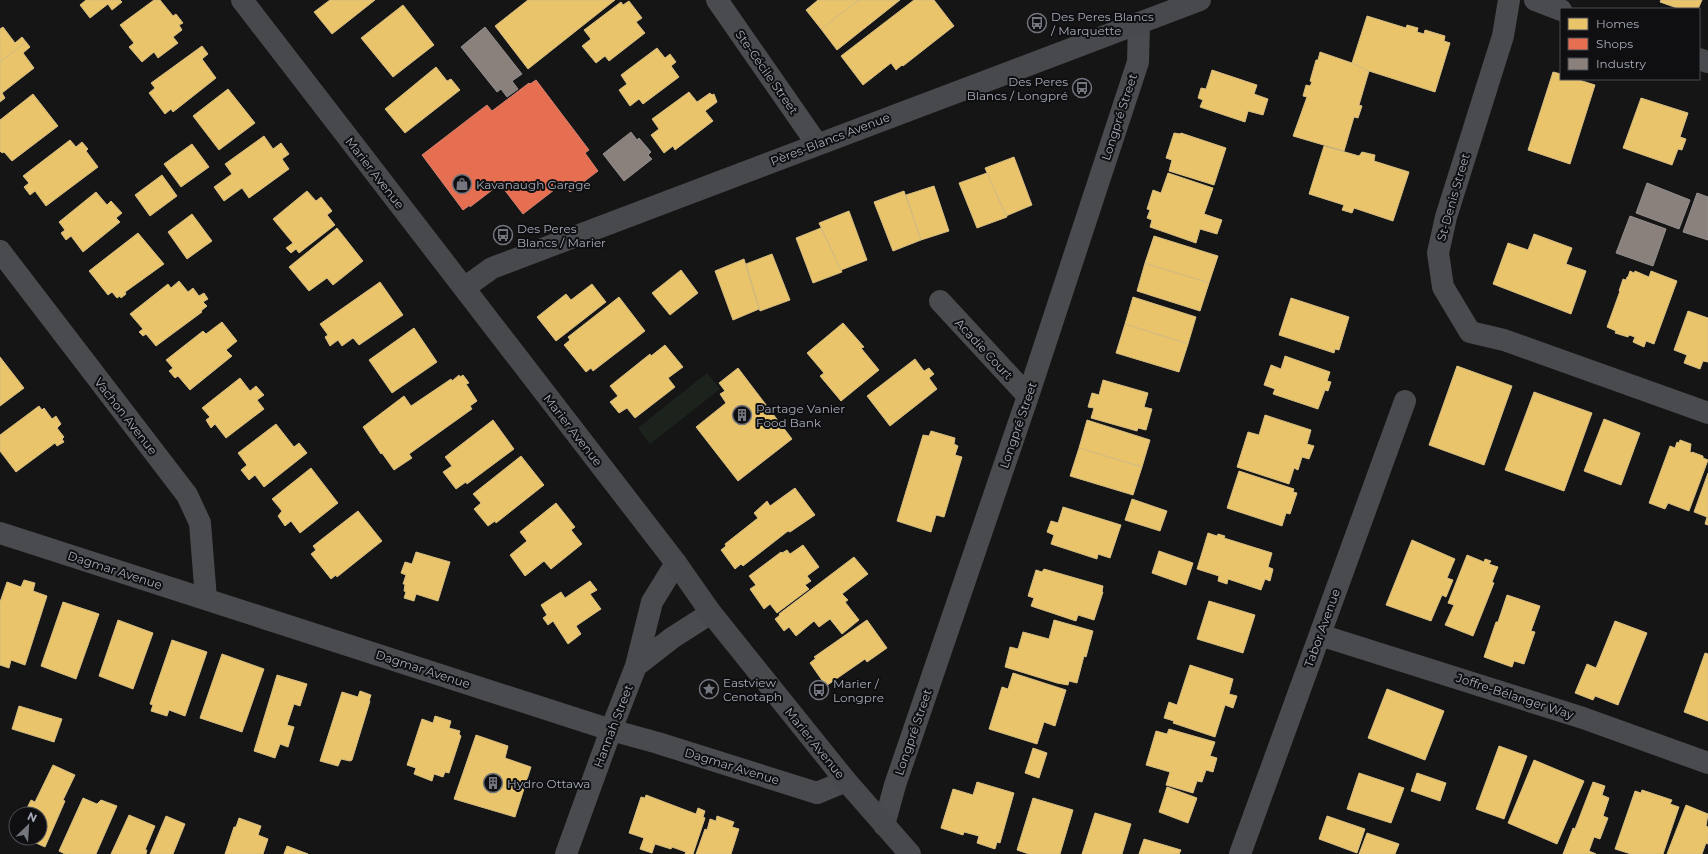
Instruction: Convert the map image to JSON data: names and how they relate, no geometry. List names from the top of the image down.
{
  "streets": {
    "street": [
      "Ste-Cécile Street",
      "Longpré Street",
      "Pères-Blancs Avenue",
      "Marier Avenue",
      "St-Denis Street",
      "Acadie Court",
      "Vachon Avenue",
      "Dagmar Avenue",
      "Tabor Avenue",
      "Joffre-Bélanger Way",
      "Hannah Street"
    ]
  },
  "crossings": [
    ["Ste-Cécile Street", "Pères-Blancs Avenue"],
    ["Longpré Street", "Pères-Blancs Avenue"],
    ["Longpré Street", "Marier Avenue"],
    ["Longpré Street", "Acadie Court"],
    ["Pères-Blancs Avenue", "Marier Avenue"],
    ["Marier Avenue", "Dagmar Avenue"],
    ["Marier Avenue", "Hannah Street"],
    ["Vachon Avenue", "Dagmar Avenue"],
    ["Dagmar Avenue", "Hannah Street"],
    ["Tabor Avenue", "Joffre-Bélanger Way"]
  ],
  "places": {
    "bus stop": [
      "Des Peres Blancs / Marquette",
      "Des Peres Blancs / Longpré",
      "Des Peres Blancs / Marier",
      "Marier / Longpre"
    ],
    "shop": ["Kavanaugh Garage"],
    "building": ["Partage Vanier Food Bank", "Hydro Ottawa"],
    "place": ["Eastview Cenotaph"]
  },
  "legend": ["Homes", "Shops", "Industry"],
  "north": "top right"
}
